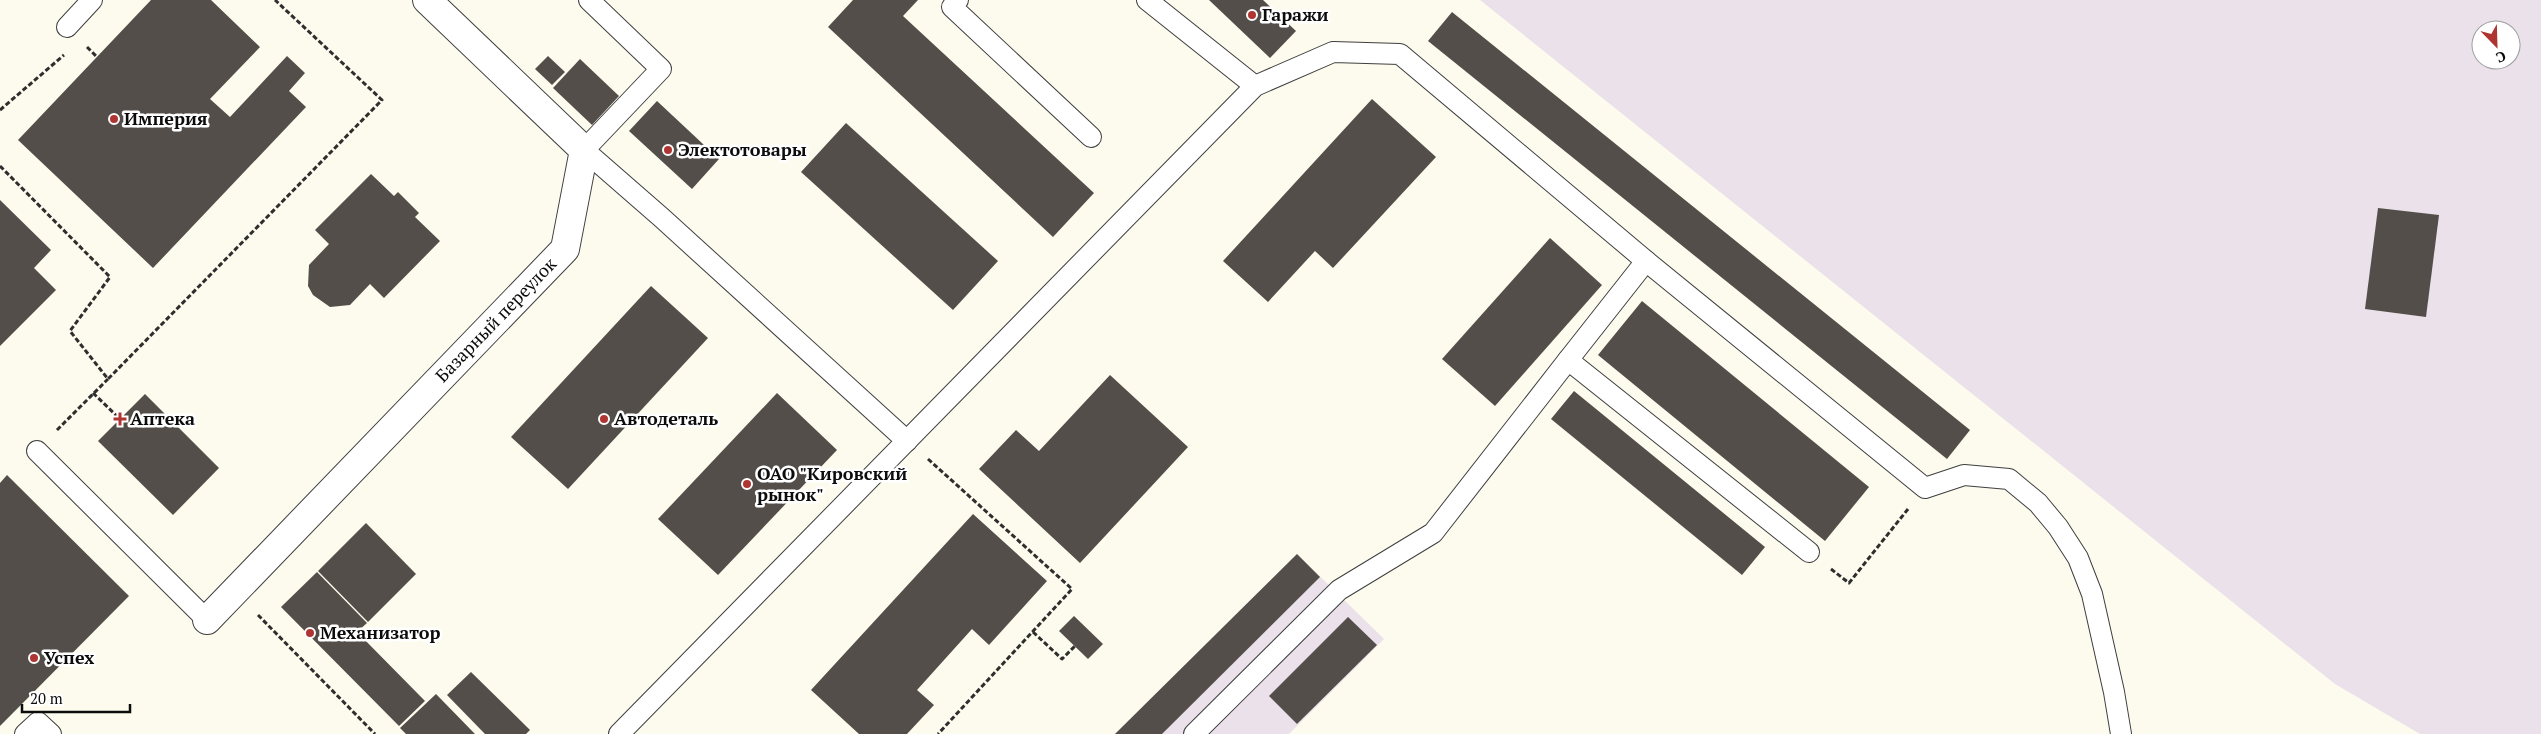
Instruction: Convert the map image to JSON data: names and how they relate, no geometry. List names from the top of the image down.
{
  "streets": {
    "street": ["Базарный переулок"]
  },
  "places": {
    "other": [
      "Гаражи",
      "Империя",
      "Электотовары",
      "Автодеталь",
      "ОАО \"Кировский рынок\"",
      "Механизатор",
      "Успех"
    ],
    "health": ["Аптека"]
  },
  "scale_bar": "20 m",
  "north": "bottom right"
}
